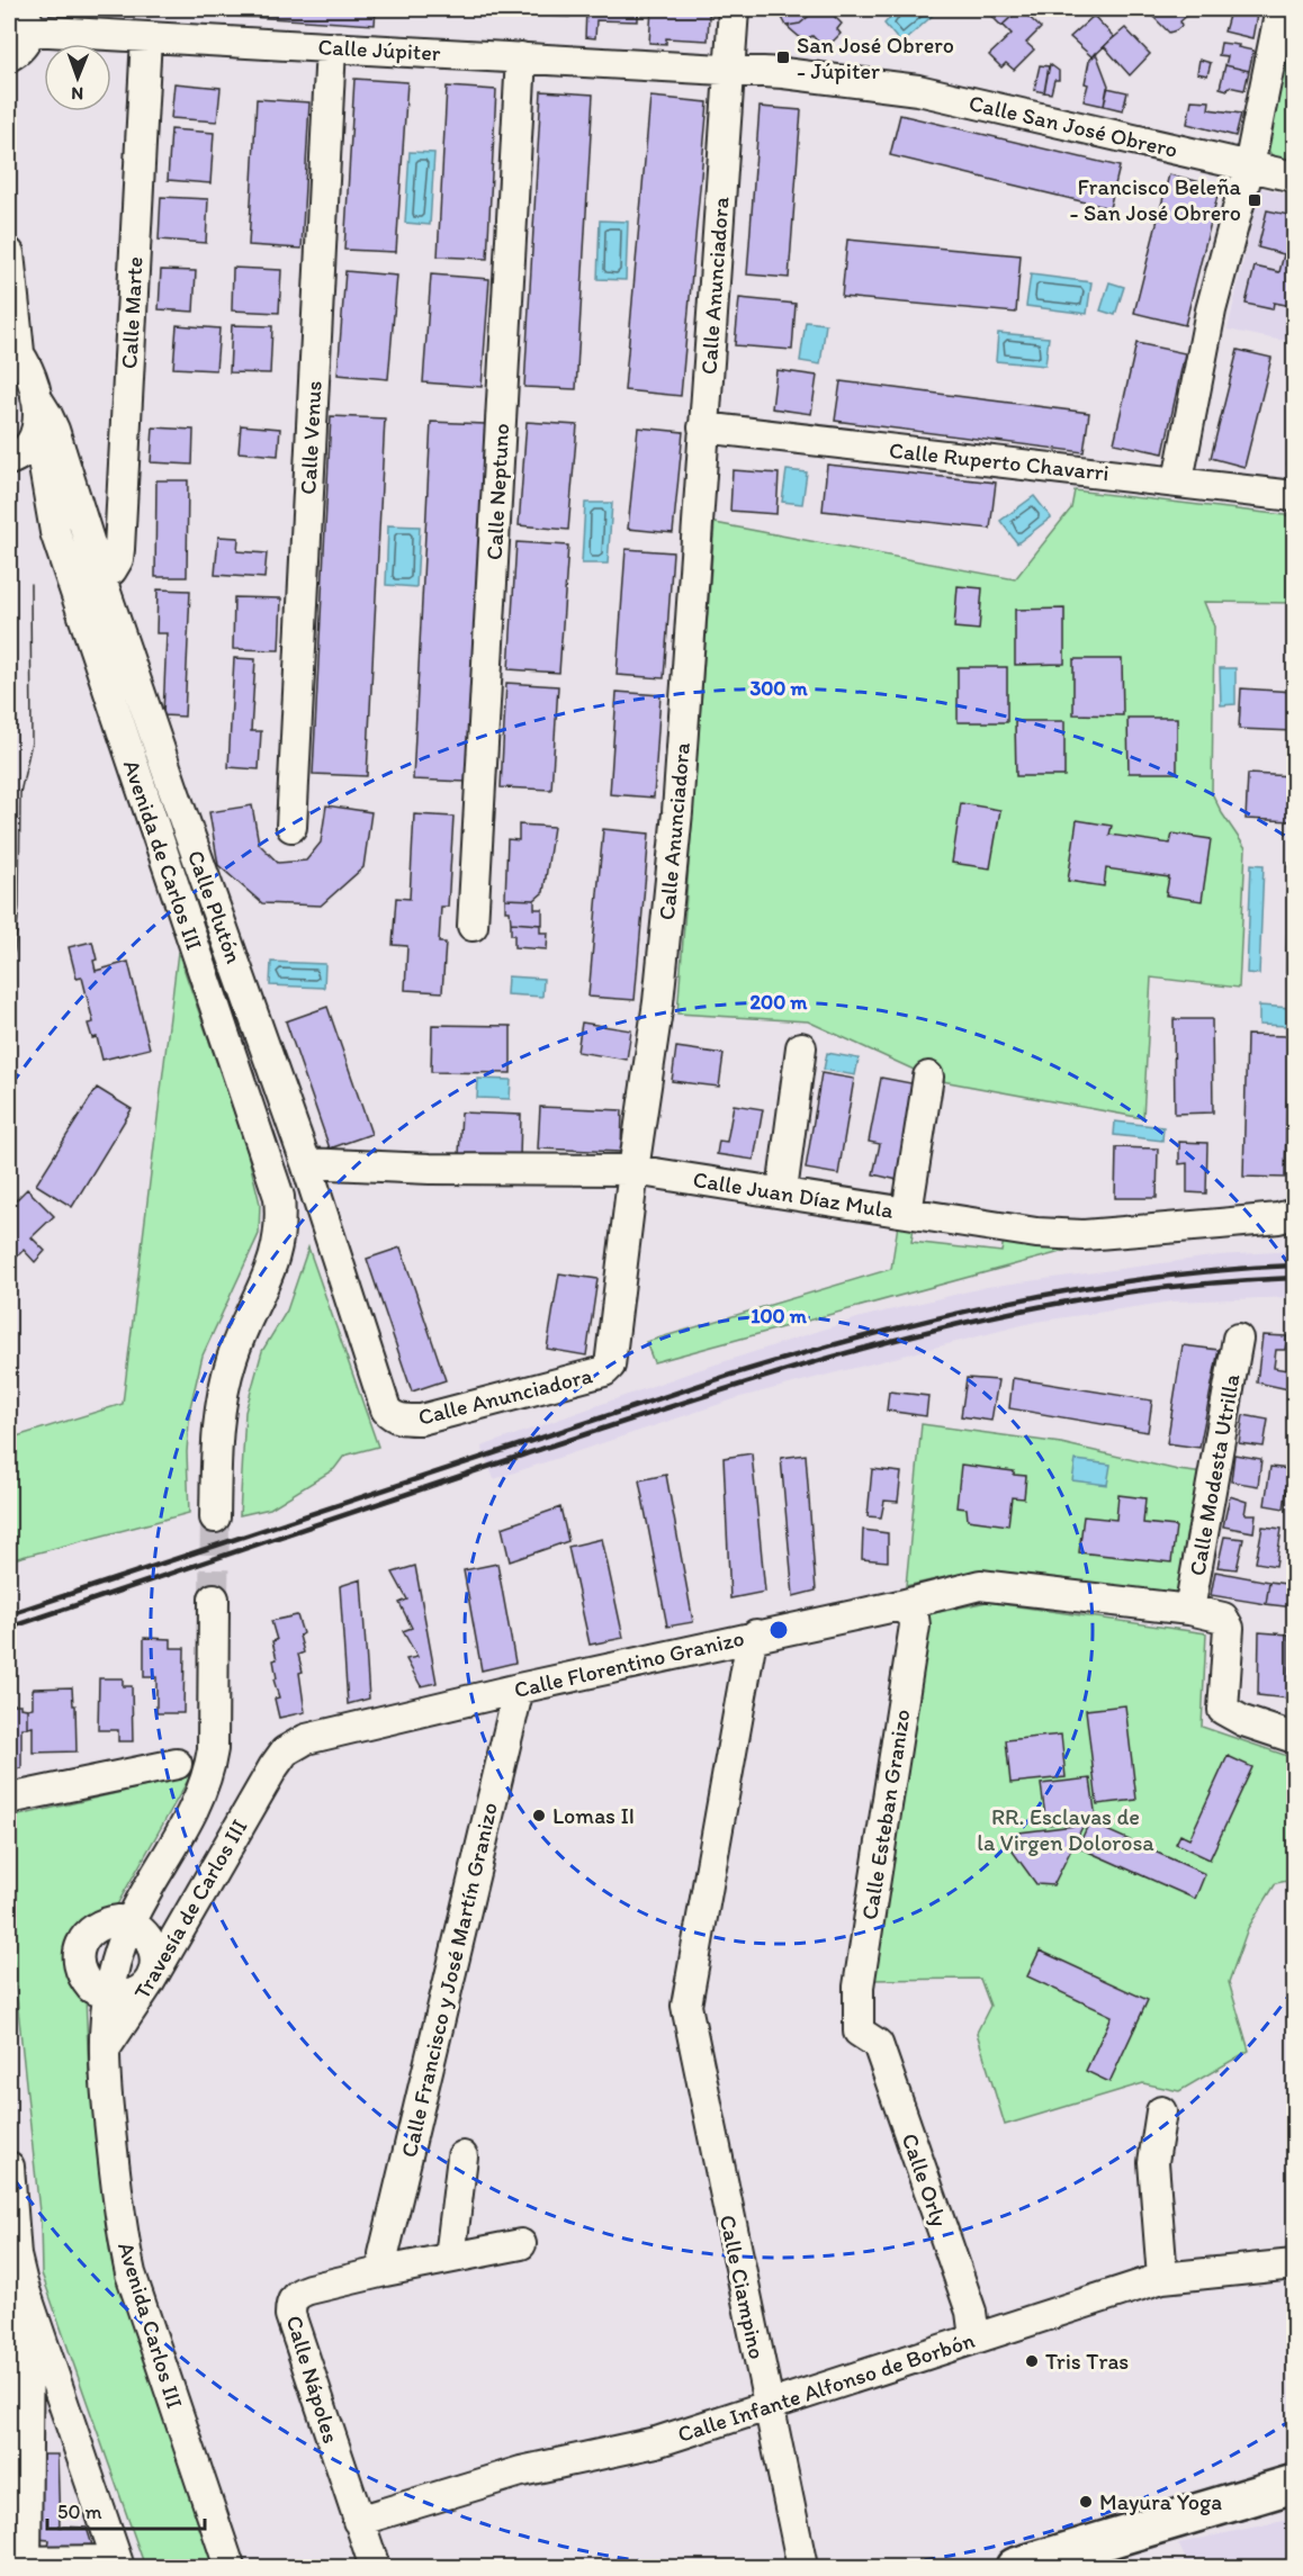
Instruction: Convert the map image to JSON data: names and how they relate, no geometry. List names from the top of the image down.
{
  "streets": {
    "street": [
      "Calle Júpiter",
      "Calle San José Obrero",
      "Calle Anunciadora",
      "Calle Marte",
      "Calle Venus",
      "Calle Ruperto Chavarri",
      "Calle Neptuno",
      "Avenida de Carlos III",
      "Calle Plutón",
      "Calle Juan Díaz Mula",
      "Calle Modesta Utrilla",
      "Calle Florentino Granizo",
      "Calle Esteban Granizo",
      "Travesía de Carlos III",
      "Calle Francisco y José Martín Granizo",
      "Calle Orly",
      "Calle Ciampino",
      "Avenida Carlos III",
      "Calle Nápoles",
      "Calle Infante Alfonso de Borbón"
    ]
  },
  "crossings": [
    ["Calle Júpiter", "Calle San José Obrero"],
    ["Calle Júpiter", "Calle Anunciadora"],
    ["Calle Júpiter", "Calle Marte"],
    ["Calle Júpiter", "Calle Venus"],
    ["Calle Júpiter", "Calle Neptuno"],
    ["Calle San José Obrero", "Calle Anunciadora"],
    ["Calle Anunciadora", "Calle Ruperto Chavarri"],
    ["Calle Anunciadora", "Calle Plutón"],
    ["Calle Anunciadora", "Calle Juan Díaz Mula"],
    ["Calle Marte", "Calle Plutón"],
    ["Avenida de Carlos III", "Calle Plutón"],
    ["Calle Plutón", "Calle Juan Díaz Mula"],
    ["Calle Modesta Utrilla", "Calle Florentino Granizo"],
    ["Calle Florentino Granizo", "Calle Esteban Granizo"],
    ["Calle Florentino Granizo", "Travesía de Carlos III"],
    ["Calle Florentino Granizo", "Calle Francisco y José Martín Granizo"],
    ["Calle Florentino Granizo", "Calle Ciampino"],
    ["Calle Esteban Granizo", "Calle Orly"],
    ["Travesía de Carlos III", "Avenida Carlos III"],
    ["Calle Francisco y José Martín Granizo", "Calle Nápoles"],
    ["Calle Orly", "Calle Infante Alfonso de Borbón"],
    ["Calle Ciampino", "Calle Infante Alfonso de Borbón"],
    ["Calle Nápoles", "Calle Infante Alfonso de Borbón"]
  ],
  "parks": ["RR. Esclavas de la Virgen Dolorosa"],
  "places": {
    "transit": ["San José Obrero - Júpiter", "Francisco Beleña - San José Obrero"],
    "other": ["Lomas II", "Tris Tras", "Mayura Yoga"]
  },
  "scale_bar": "50 m",
  "north": "bottom",
  "rings": ["300 m", "200 m", "100 m"]
}
